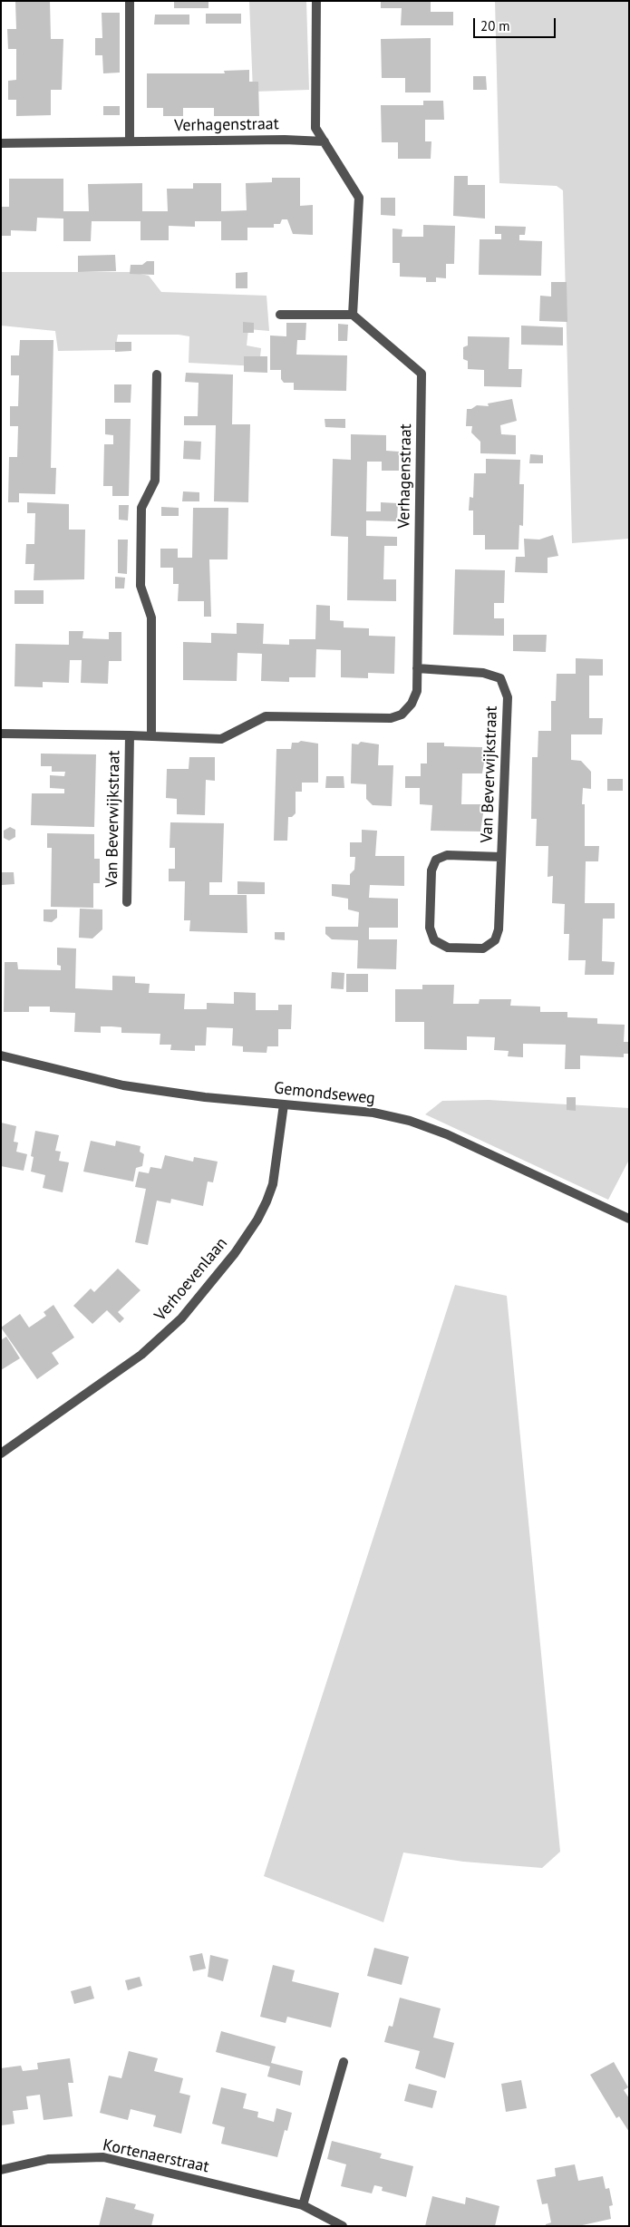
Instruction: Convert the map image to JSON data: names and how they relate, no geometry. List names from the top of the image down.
{
  "streets": {
    "street": [
      "Verhagenstraat",
      "Van Beverwijkstraat",
      "Gemondseweg",
      "Verhoevenlaan",
      "Kortenaerstraat"
    ]
  },
  "crossings": [
    ["Verhagenstraat", "Van Beverwijkstraat"],
    ["Gemondseweg", "Verhoevenlaan"]
  ],
  "scale_bar": "20 m"
}
